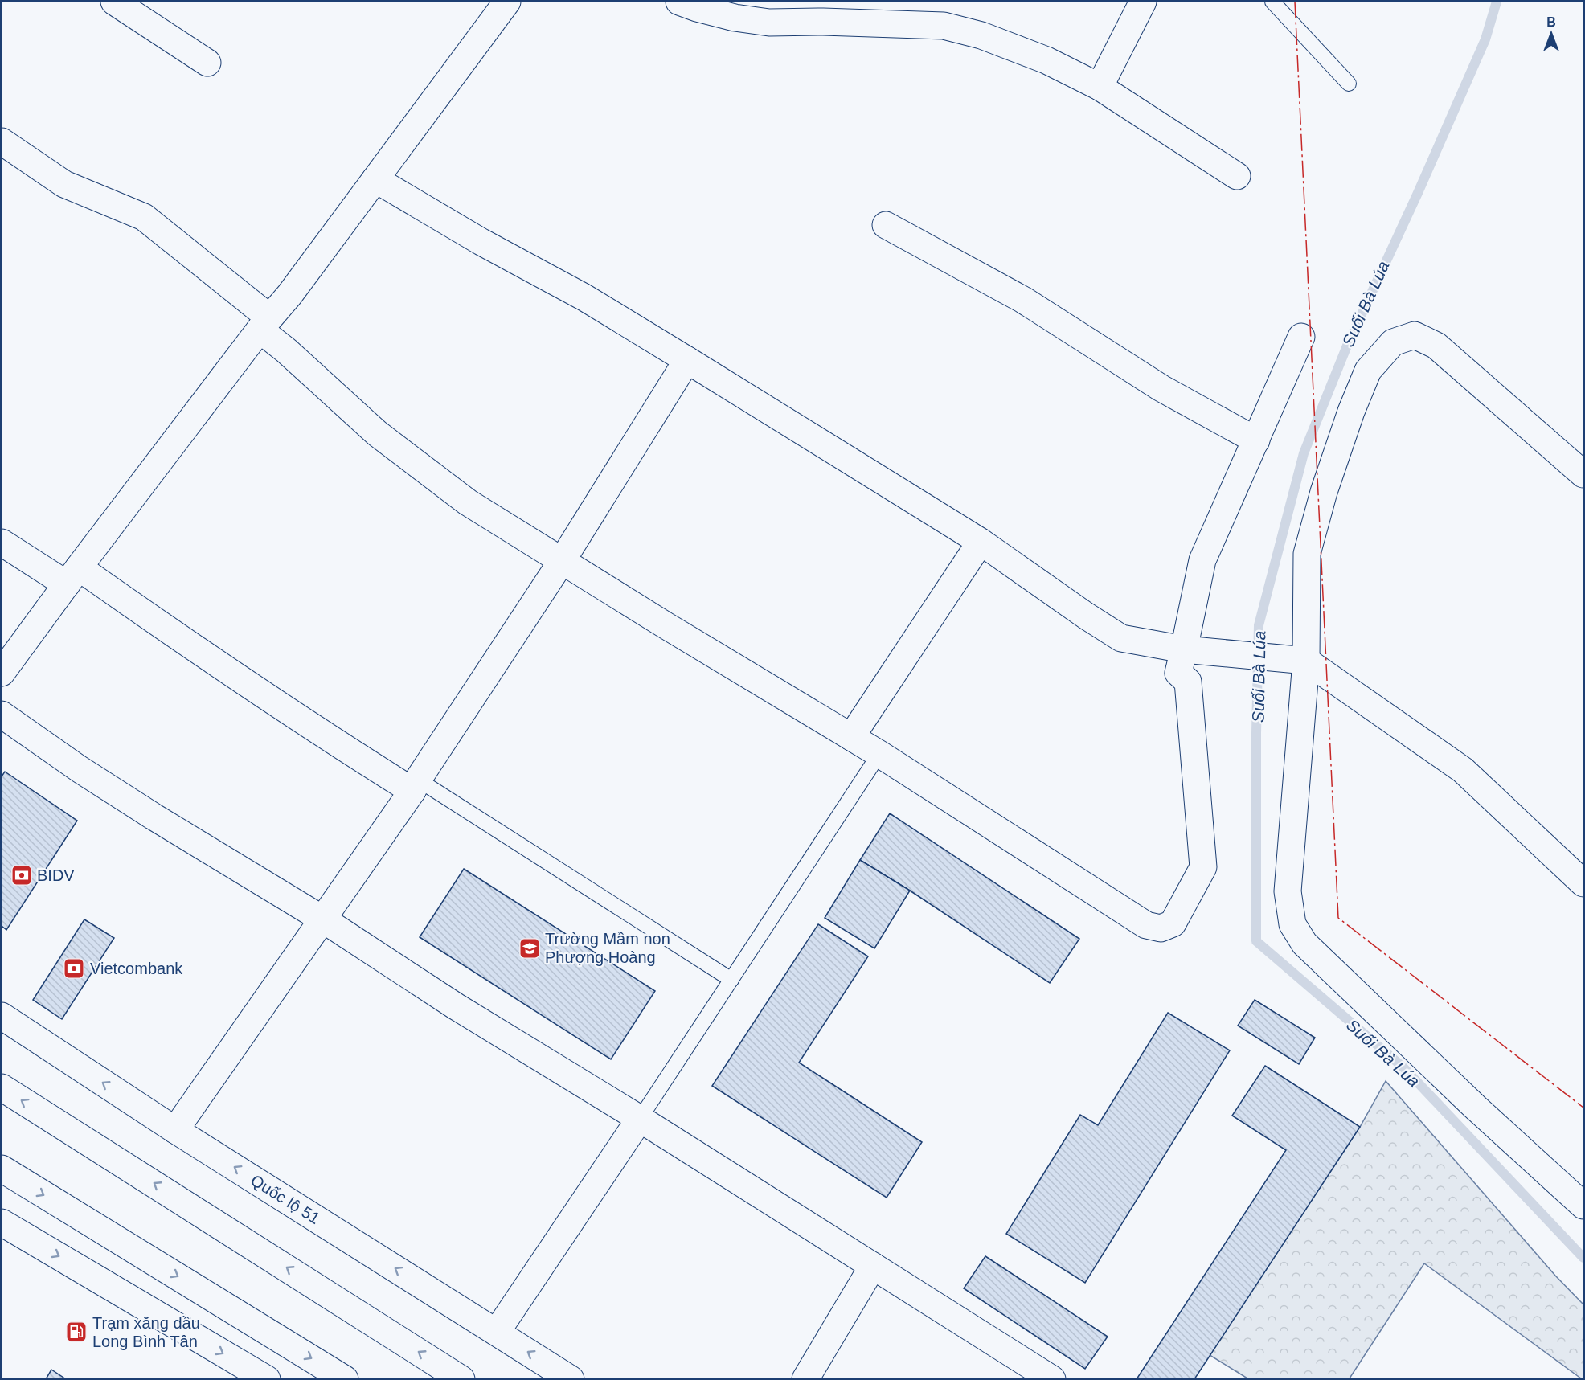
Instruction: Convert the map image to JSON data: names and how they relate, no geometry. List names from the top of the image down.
{
  "streets": {
    "main road": ["Quốc lộ 51"]
  },
  "water": ["Suối Bà Lúa"],
  "places": {
    "bank": ["BIDV", "Vietcombank"],
    "school or university": ["Trường Mầm non Phượng Hoàng"],
    "fuel station": ["Trạm xăng dầu Long Bình Tân"]
  },
  "north": "top"
}
